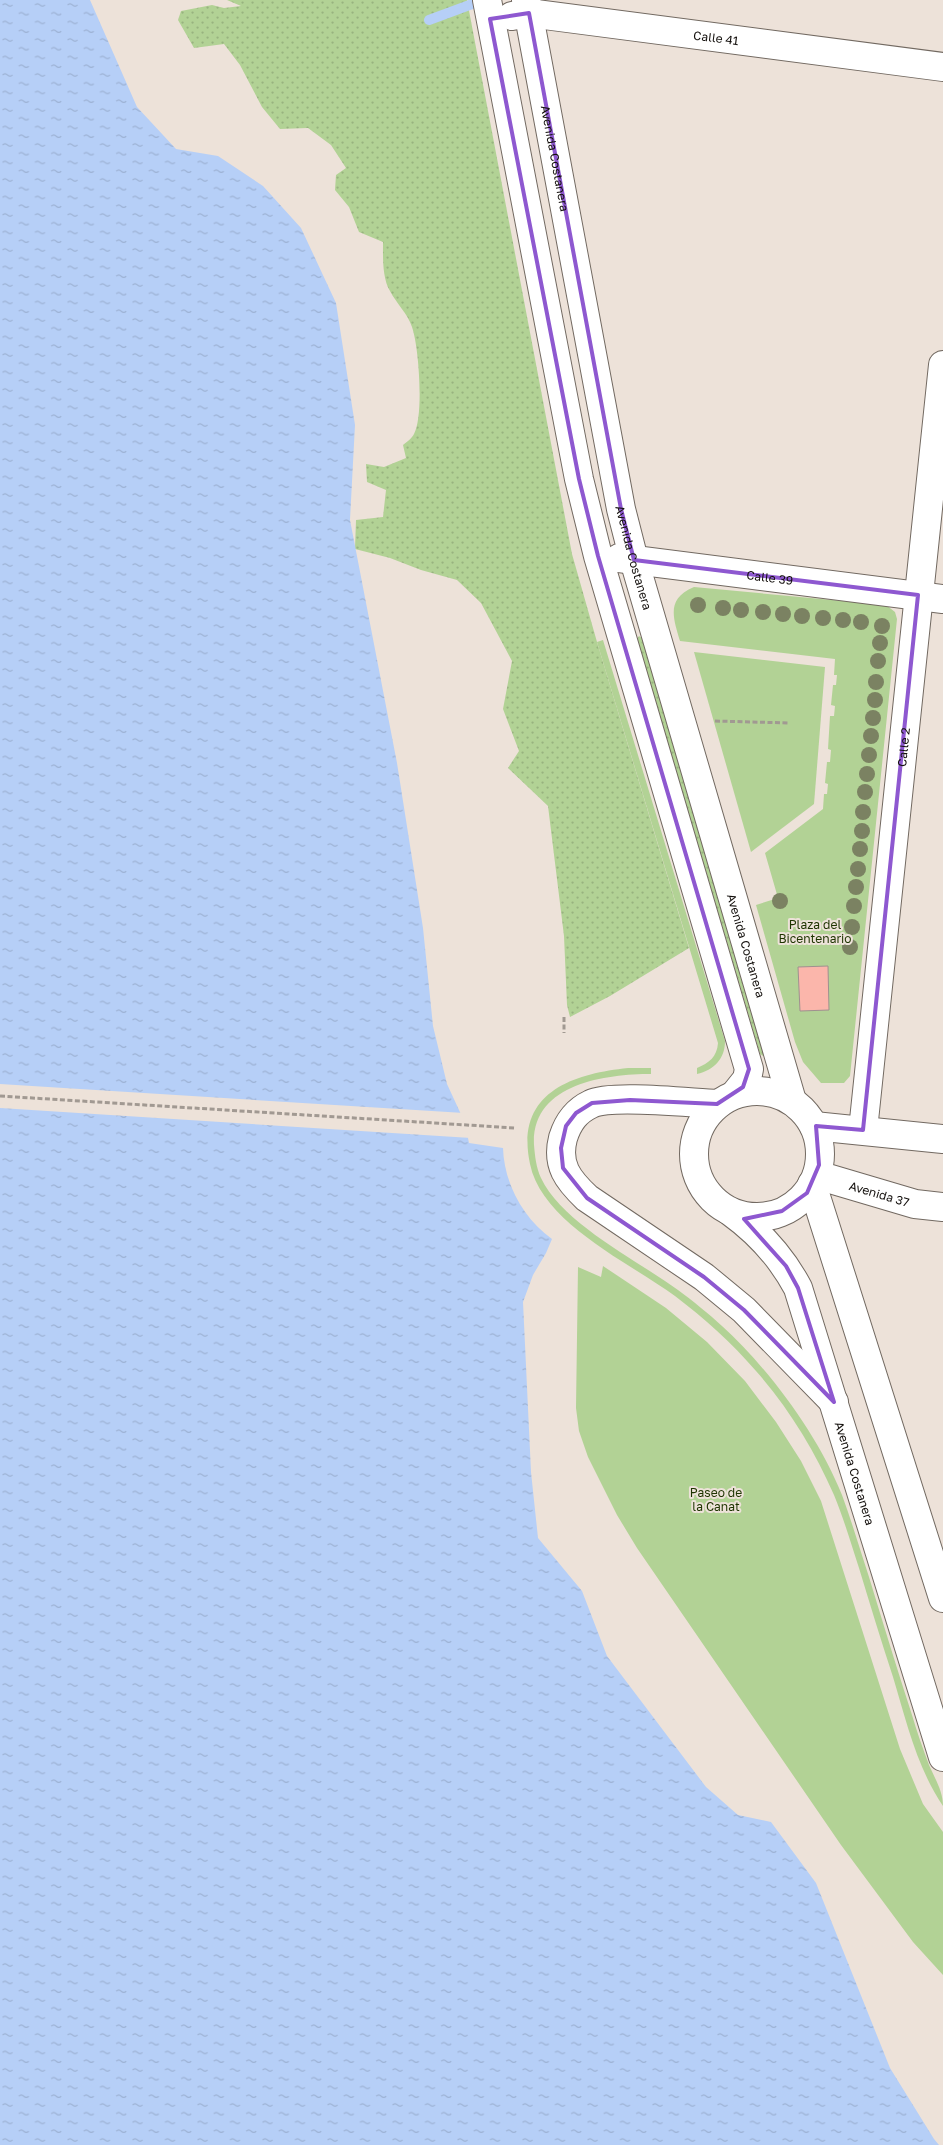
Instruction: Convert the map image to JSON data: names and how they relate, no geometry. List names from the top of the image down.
{
  "streets": {
    "street": [
      "Calle 41",
      "Avenida Costanera",
      "Calle 39",
      "Calle 2",
      "Avenida 37"
    ]
  },
  "crossings": [
    ["Calle 41", "Avenida Costanera"],
    ["Avenida Costanera", "Calle 39"],
    ["Avenida Costanera", "Avenida 37"],
    ["Calle 39", "Calle 2"]
  ],
  "parks": ["Plaza del Bicentenario", "Paseo de la Canat"]
}
